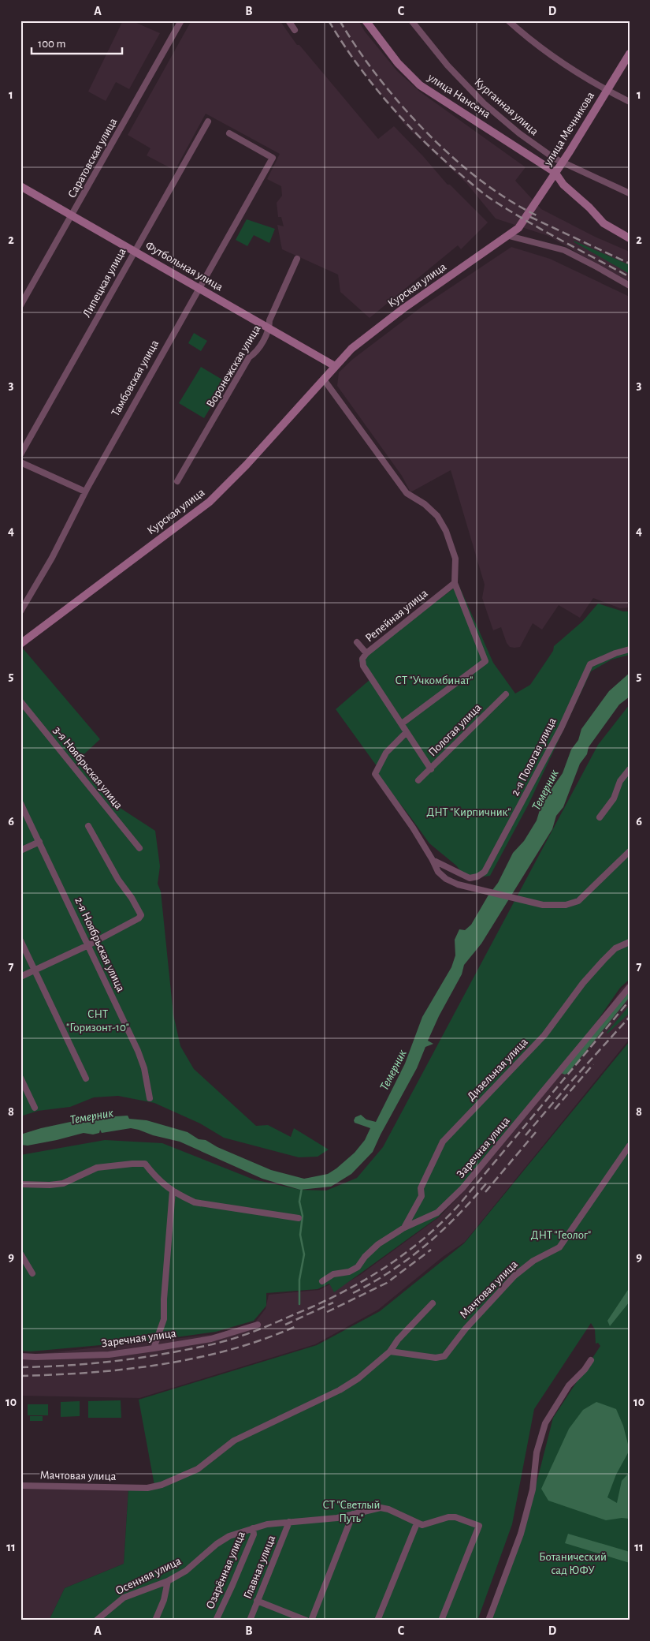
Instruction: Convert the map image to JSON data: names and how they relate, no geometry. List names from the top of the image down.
{
  "streets": {
    "main road": [
      "улица Нансена",
      "улица Мечникова",
      "Футбольная улица",
      "Курская улица"
    ],
    "street": [
      "Курганная улица",
      "Саратовская улица",
      "Липецкая улица",
      "Воронежская улица",
      "Тамбовская улица",
      "Репейная улица",
      "Пологая улица",
      "2-я Пологая улица",
      "3-я Ноябрьская улица",
      "2-я Ноябрьская улица",
      "Дизельная улица",
      "Заречная улица",
      "Мачтовая улица",
      "Главная улица",
      "Озарённая улица",
      "Осенняя улица"
    ]
  },
  "crossings": [
    ["улица Нансена", "улица Мечникова"],
    ["Курганная улица", "улица Мечникова"],
    ["улица Мечникова", "Курская улица"],
    ["Саратовская улица", "Футбольная улица"],
    ["Футбольная улица", "Липецкая улица"],
    ["Футбольная улица", "Курская улица"],
    ["Футбольная улица", "Воронежская улица"],
    ["Футбольная улица", "Тамбовская улица"],
    ["Репейная улица", "Пологая улица"],
    ["Дизельная улица", "Заречная улица"],
    ["Главная улица", "Осенняя улица"],
    ["Озарённая улица", "Осенняя улица"]
  ],
  "water": ["Темерник"],
  "parks": [
    "СТ \"Учкомбинат\"",
    "ДНТ \"Кирпичник\"",
    "СНТ \"Горизонт-10\"",
    "ДНТ \"Геолог\"",
    "СТ \"Светлый Путь\"",
    "Ботанический сад ЮФУ"
  ],
  "scale_bar": "100 m",
  "grid": {
    "columns": [
      "A",
      "B",
      "C",
      "D"
    ],
    "rows": [
      "1",
      "2",
      "3",
      "4",
      "5",
      "6",
      "7",
      "8",
      "9",
      "10",
      "11"
    ]
  }
}
